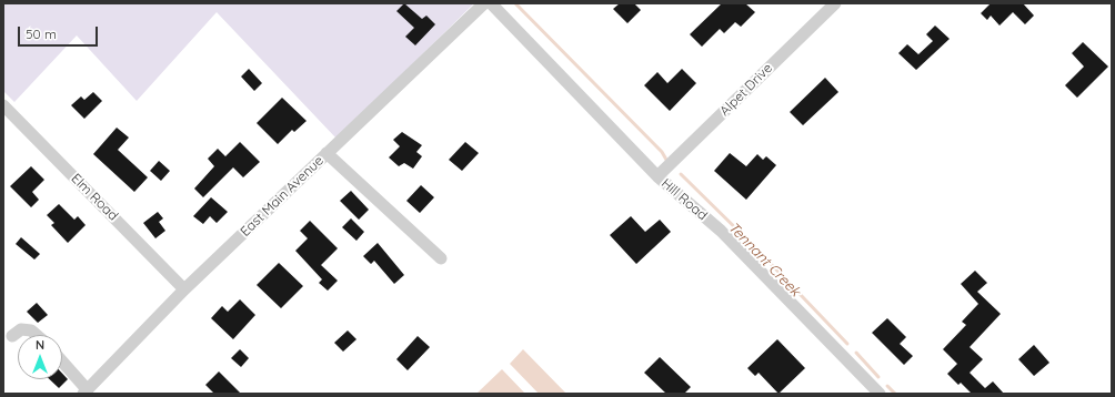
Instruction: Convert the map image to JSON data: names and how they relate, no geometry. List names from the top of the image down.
{
  "streets": {
    "street": [
      "Alpet Drive",
      "East Main Avenue",
      "Elm Road",
      "Hill Road"
    ]
  },
  "crossings": [
    ["Alpet Drive", "Hill Road"],
    ["East Main Avenue", "Elm Road"]
  ],
  "water": ["Tennant Creek"],
  "scale_bar": "50 m",
  "north": "top"
}
